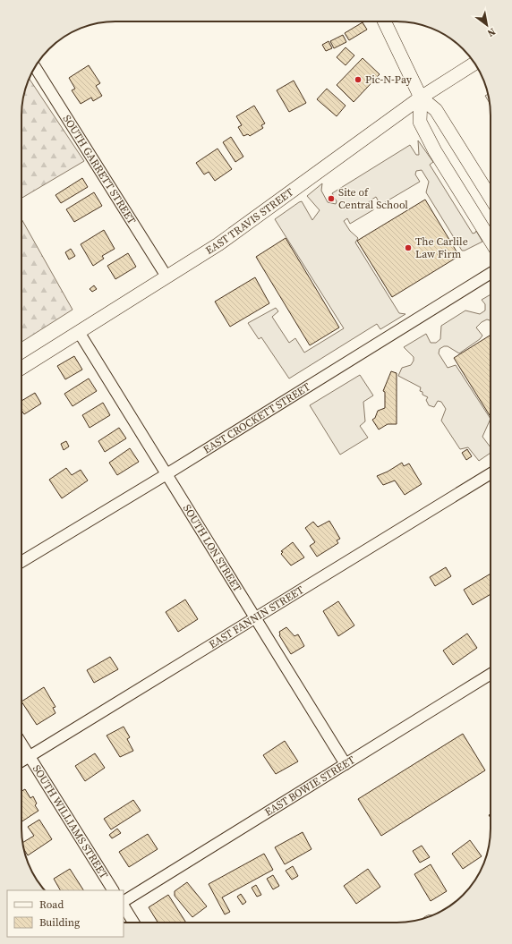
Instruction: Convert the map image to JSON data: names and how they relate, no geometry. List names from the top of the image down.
{
  "streets": {
    "street": [
      "SOUTH GARRETT STREET",
      "EAST TRAVIS STREET",
      "EAST CROCKETT STREET",
      "SOUTH LON STREET",
      "EAST FANNIN STREET",
      "EAST BOWIE STREET",
      "SOUTH WILLIAMS STREET"
    ]
  },
  "crossings": [
    ["SOUTH GARRETT STREET", "EAST TRAVIS STREET"],
    ["EAST TRAVIS STREET", "SOUTH LON STREET"],
    ["EAST CROCKETT STREET", "SOUTH LON STREET"],
    ["SOUTH LON STREET", "EAST FANNIN STREET"],
    ["SOUTH LON STREET", "EAST BOWIE STREET"],
    ["EAST FANNIN STREET", "SOUTH WILLIAMS STREET"]
  ],
  "places": ["Pic-N-Pay", "Site of Central School", "The Carlile Law Firm"],
  "legend": ["Road", "Building"],
  "north": "bottom right"
}
